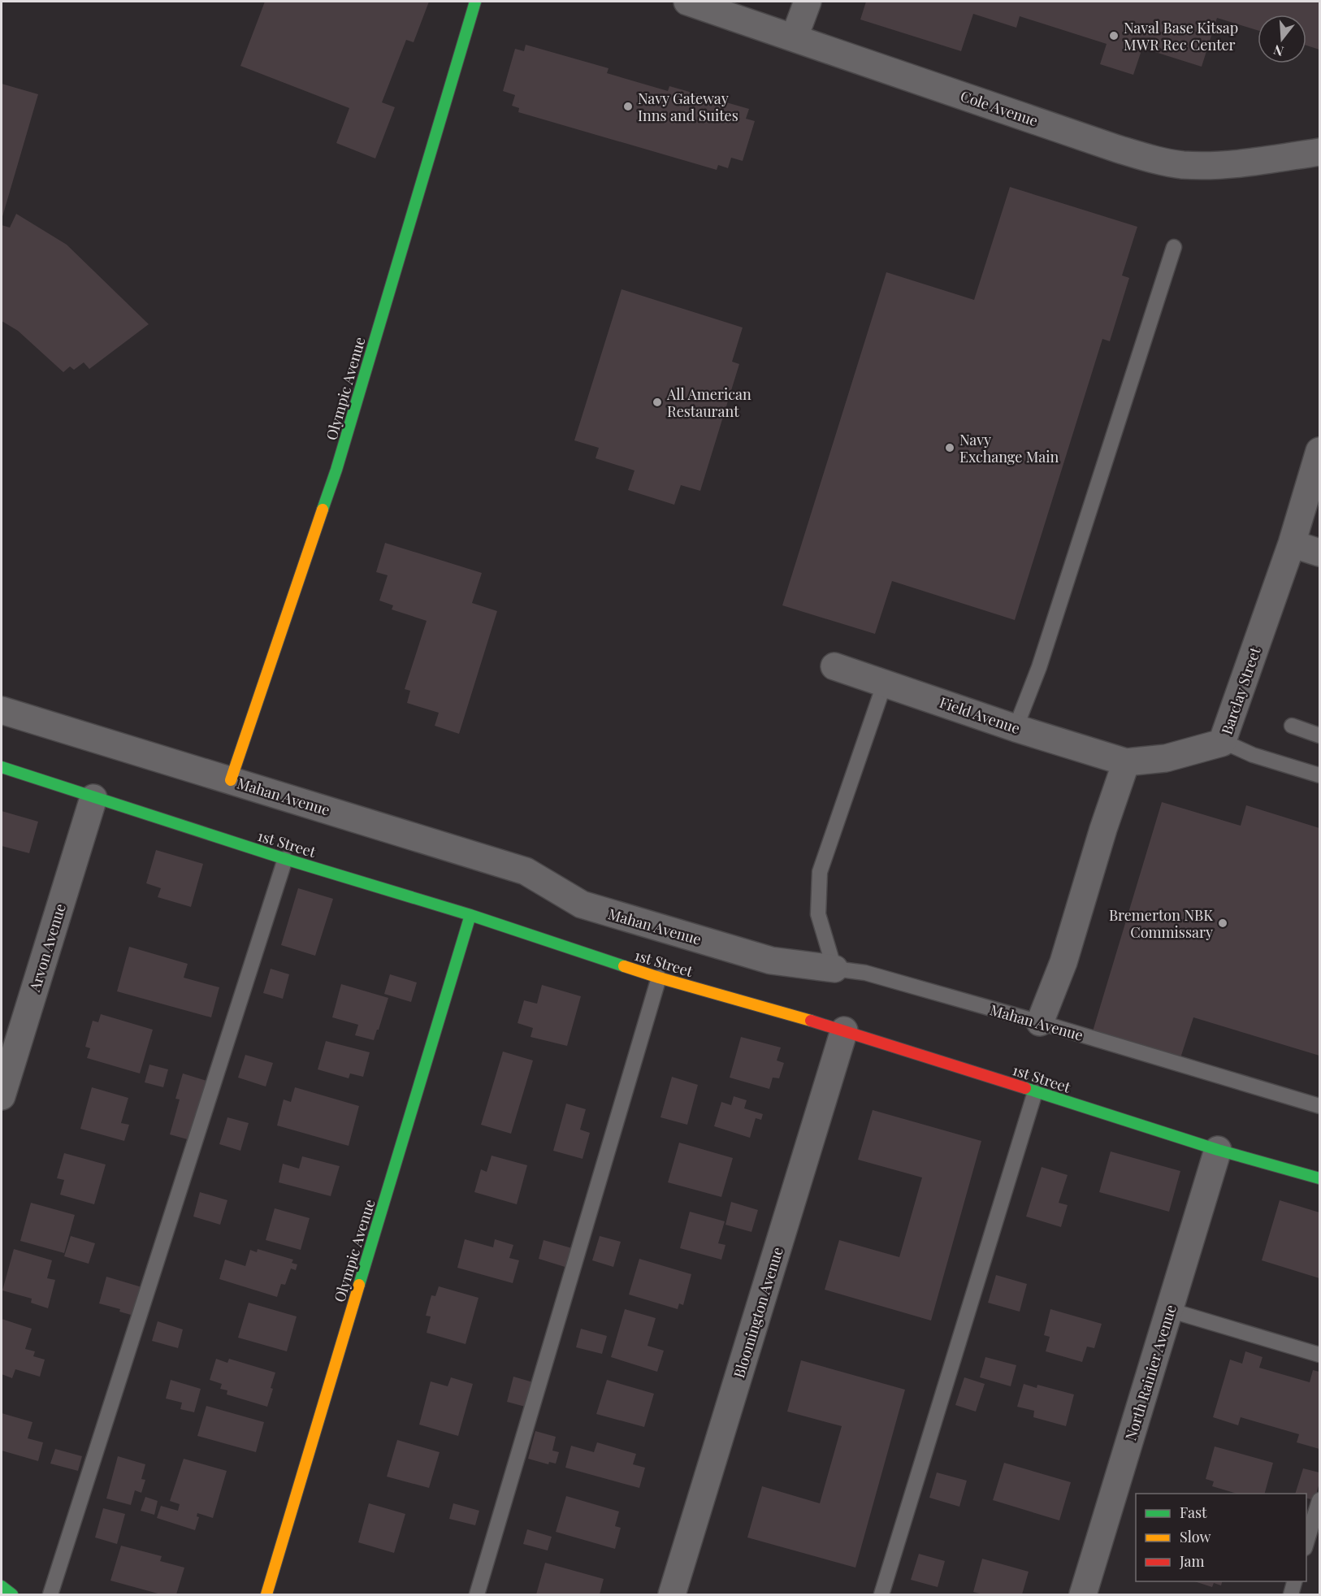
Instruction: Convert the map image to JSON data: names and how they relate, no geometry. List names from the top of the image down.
{
  "streets": {
    "main road": ["Olympic Avenue", "1st Street"],
    "street": [
      "Cole Avenue",
      "Barclay Street",
      "Field Avenue",
      "Mahan Avenue",
      "Arvon Avenue",
      "Bloomington Avenue",
      "North Rainier Avenue"
    ]
  },
  "crossings": [
    ["Olympic Avenue", "Mahan Avenue"],
    ["Olympic Avenue", "1st Street"],
    ["Barclay Street", "Field Avenue"],
    ["1st Street", "Arvon Avenue"],
    ["1st Street", "Bloomington Avenue"],
    ["1st Street", "North Rainier Avenue"]
  ],
  "places": [
    "Naval Base Kitsap MWR Rec Center",
    "Navy Gateway Inns and Suites",
    "All American Restaurant",
    "Navy Exchange Main",
    "Bremerton NBK Commissary"
  ],
  "legend": ["Fast", "Slow", "Jam"],
  "north": "bottom"
}
